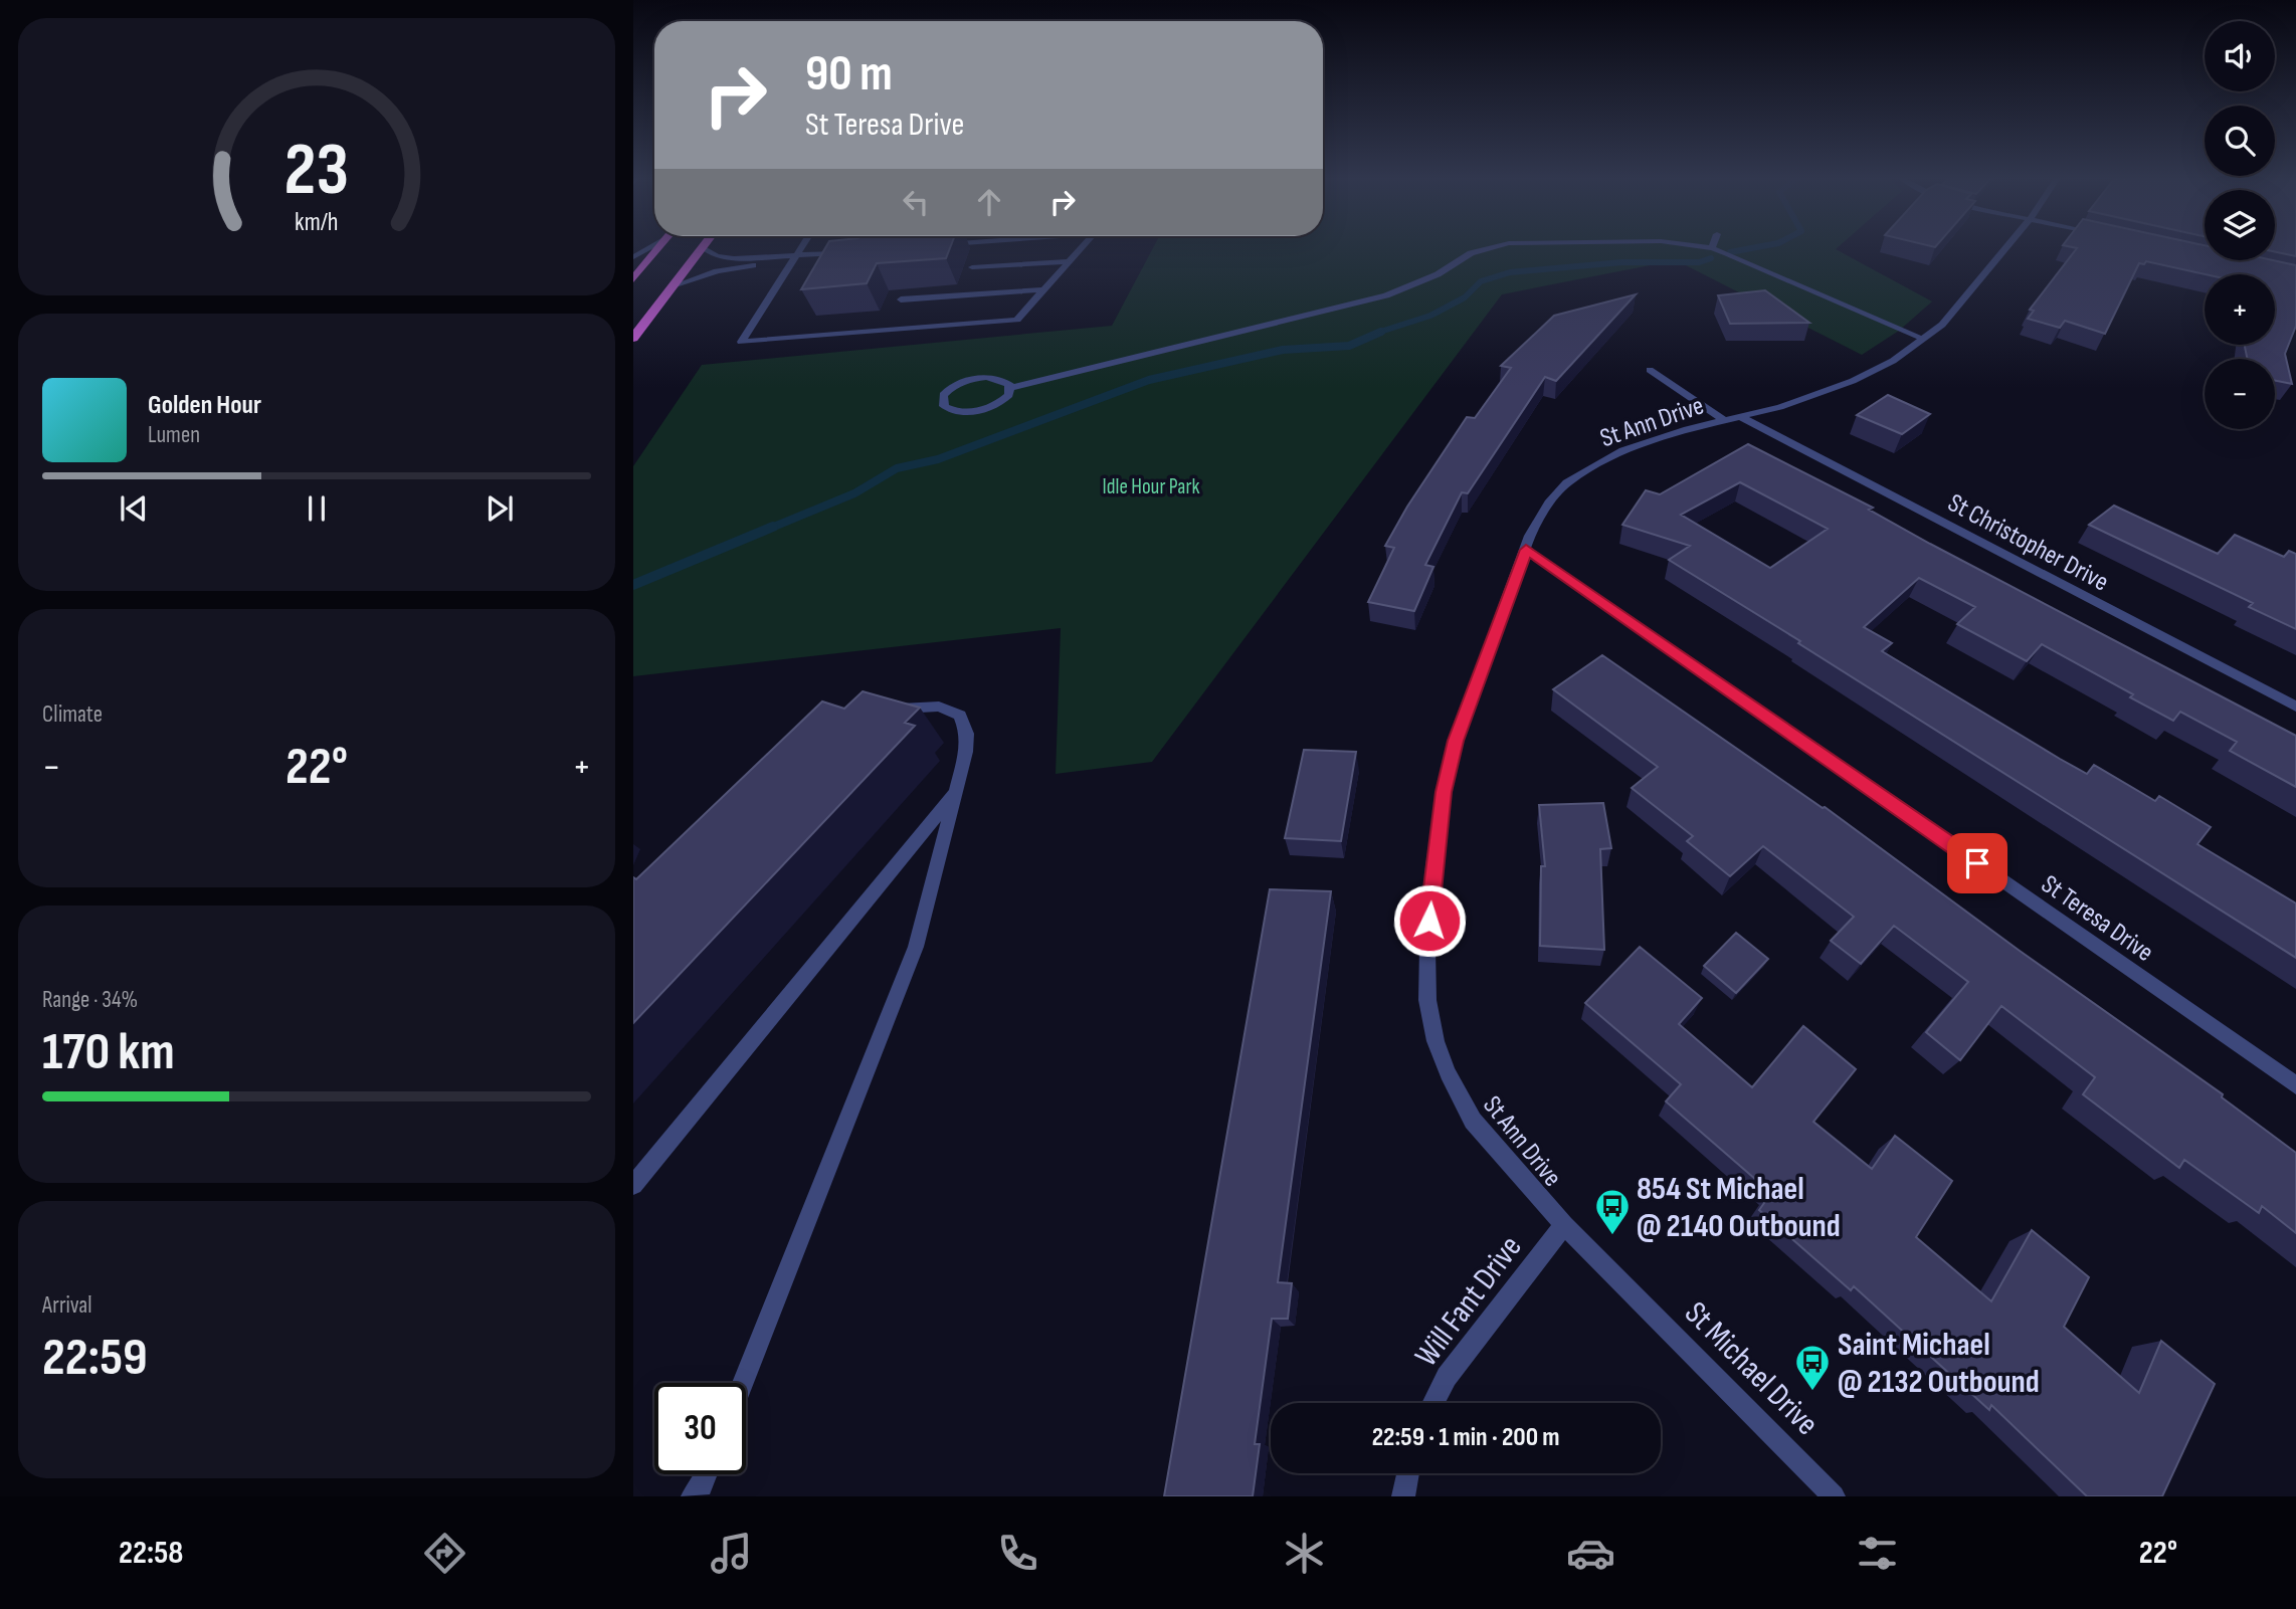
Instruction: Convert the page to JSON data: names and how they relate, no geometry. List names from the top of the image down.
{
  "streets": {
    "street": [
      "St Ann Drive",
      "St Christopher Drive",
      "St Teresa Drive",
      "Will Fant Drive",
      "St Michael Drive"
    ]
  },
  "crossings": [
    ["St Ann Drive", "St Christopher Drive"],
    ["St Ann Drive", "St Teresa Drive"],
    ["St Ann Drive", "Will Fant Drive"],
    ["St Ann Drive", "St Michael Drive"],
    ["Will Fant Drive", "St Michael Drive"]
  ],
  "parks": ["Idle Hour Park"],
  "places": {
    "bus stop": ["854 St Michael @ 2140 Outbound", "Saint Michael @ 2132 Outbound"]
  },
  "page": {
    "map_buttons": ["+", "−"],
    "turn": ["90 m", "St Teresa Drive"],
    "song": ["Golden Hour", "Lumen"],
    "tile": [
      "Climate",
      ["Range · 34%", "170 km"],
      ["Arrival", "22:59"]
    ],
    "heat": ["−", "22°", "+"],
    "limit": "30",
    "trip": "22:59 · 1 min · 200 m",
    "tabs": ["22:58", "22°"],
    "gauge": ["23", "km/h"]
  }
}
